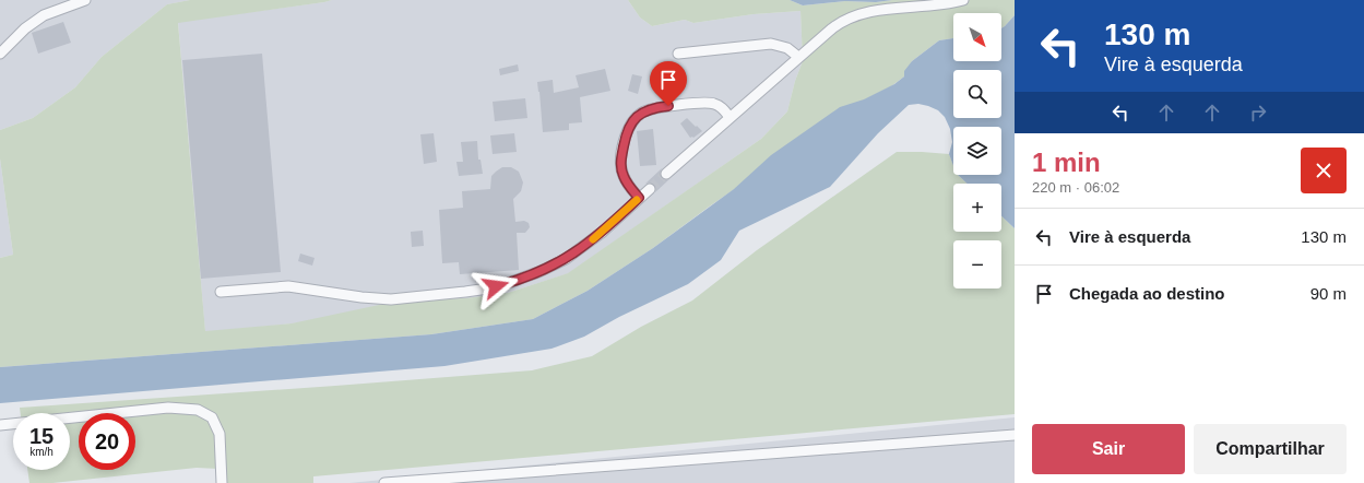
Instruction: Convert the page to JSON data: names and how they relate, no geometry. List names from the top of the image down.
{
  "north": "bottom right",
  "page": {
    "turn": ["130 m", "Vire à esquerda"],
    "map_buttons": ["+", "−"],
    "heading": ["1 min", "220 m · 06:02"],
    "list": [
      {
        "name": "Vire à esquerda",
        "value": "130 m"
      },
      {
        "name": "Chegada ao destino",
        "value": "90 m"
      }
    ],
    "speed": "15 km/h",
    "limit": "20",
    "buttons": ["Sair", "Compartilhar"]
  }
}
